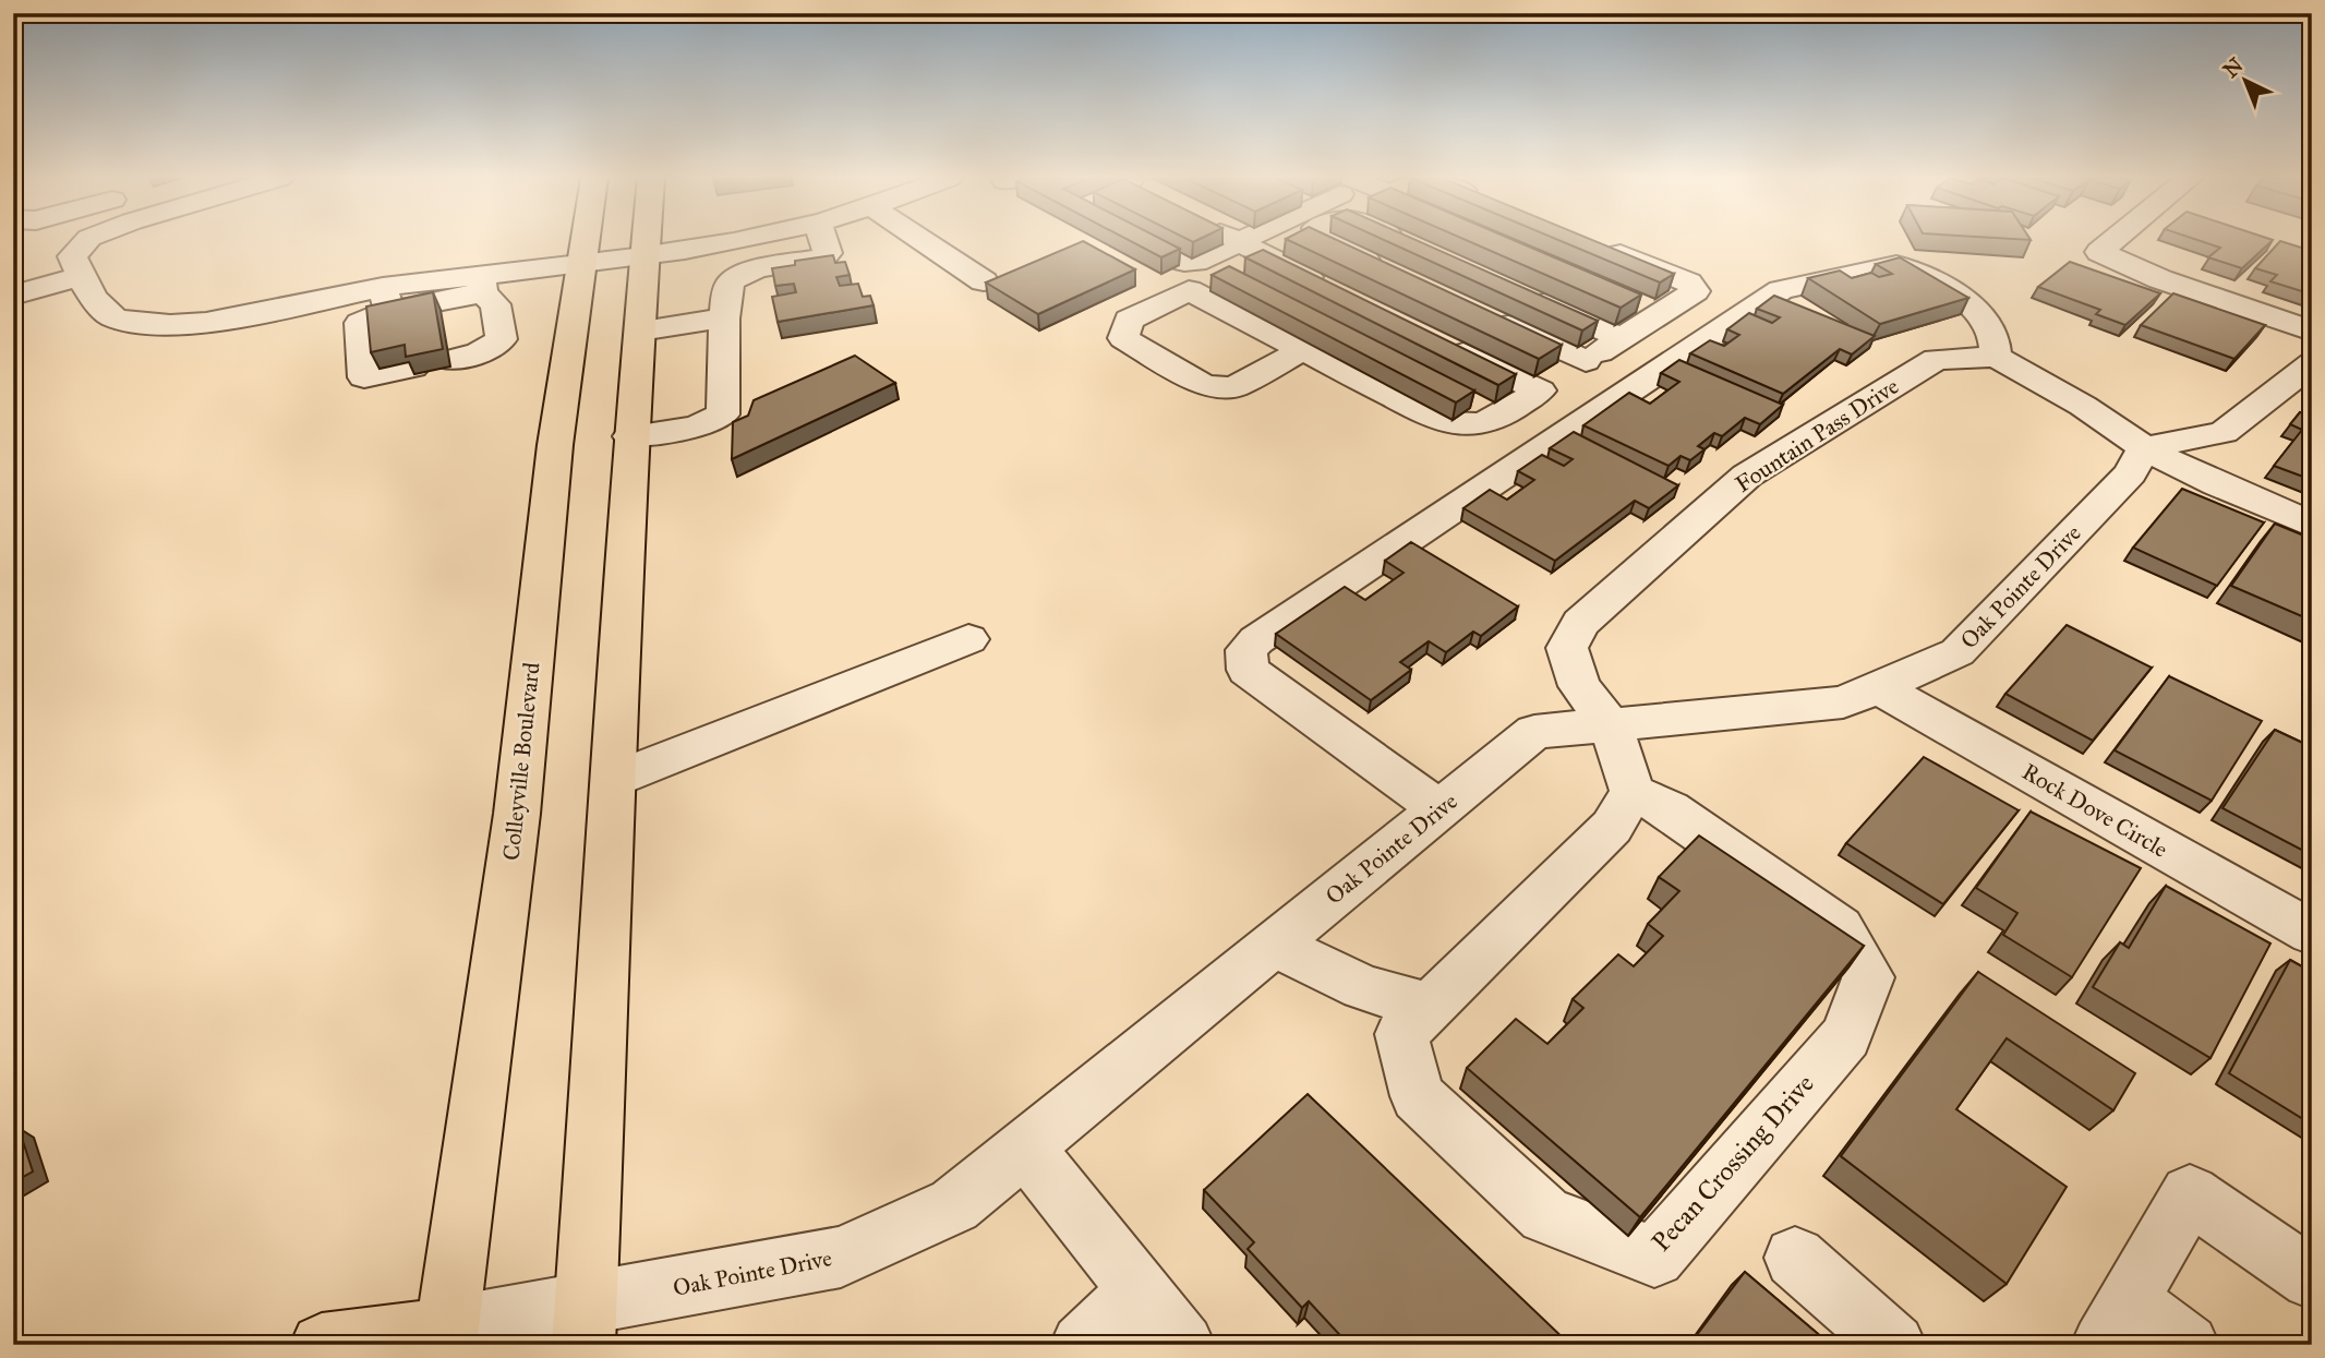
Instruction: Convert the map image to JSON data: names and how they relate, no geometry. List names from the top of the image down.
{
  "streets": {
    "main road": ["Colleyville Boulevard"],
    "street": [
      "Fountain Pass Drive",
      "Oak Pointe Drive",
      "Rock Dove Circle",
      "Pecan Crossing Drive"
    ]
  },
  "crossings": [
    ["Fountain Pass Drive", "Oak Pointe Drive"],
    ["Oak Pointe Drive", "Colleyville Boulevard"],
    ["Oak Pointe Drive", "Rock Dove Circle"]
  ],
  "north": "top left"
}
